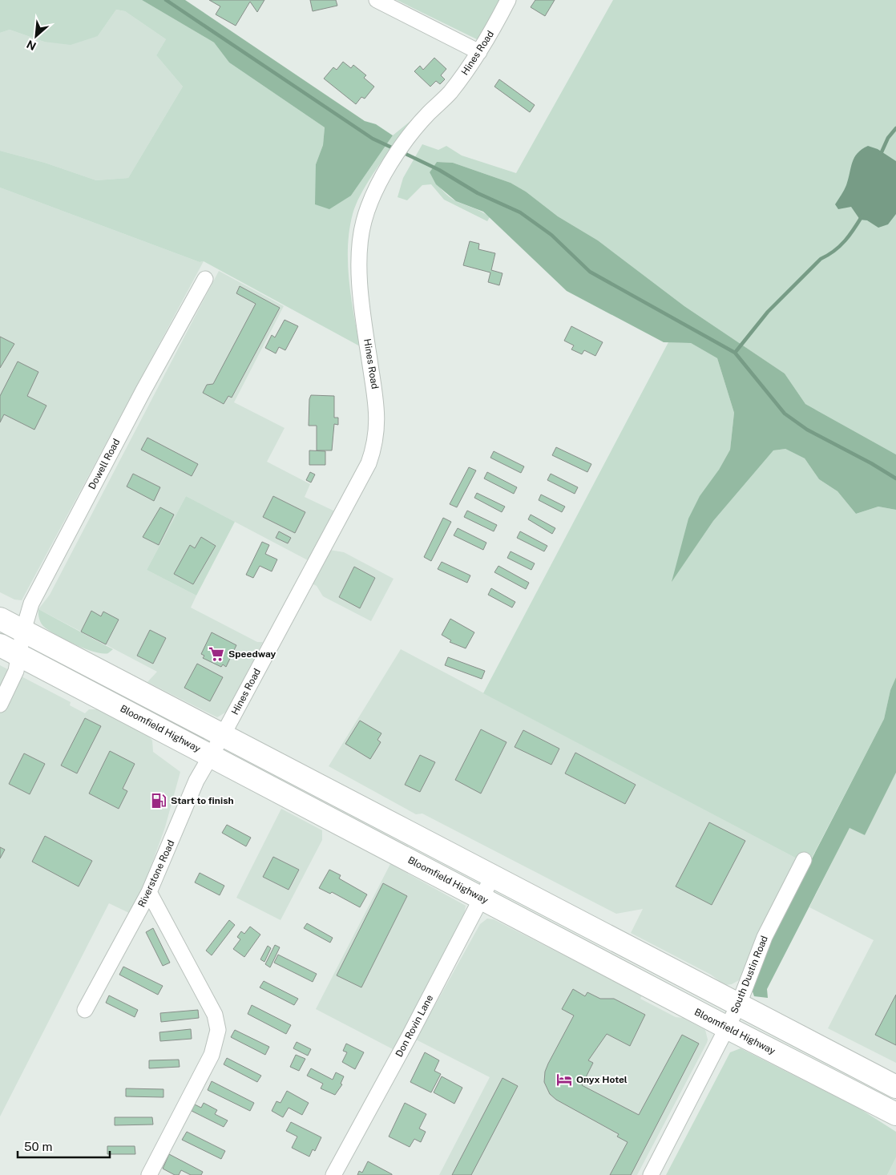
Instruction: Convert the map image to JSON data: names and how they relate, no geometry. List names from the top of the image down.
{
  "streets": {
    "highway": ["Bloomfield Highway"],
    "street": [
      "Hines Road",
      "Dowell Road",
      "Riverstone Road",
      "South Dustin Road",
      "Don Rovin Lane"
    ]
  },
  "crossings": [
    ["Hines Road", "Riverstone Road"],
    ["Dowell Road", "Bloomfield Highway"],
    ["Bloomfield Highway", "Riverstone Road"],
    ["Bloomfield Highway", "South Dustin Road"],
    ["Bloomfield Highway", "Don Rovin Lane"]
  ],
  "places": {
    "supermarket": ["Speedway"],
    "fuel station": ["Start to finish"],
    "hotel": ["Onyx Hotel"]
  },
  "scale_bar": "50 m",
  "north": "bottom left"
}
